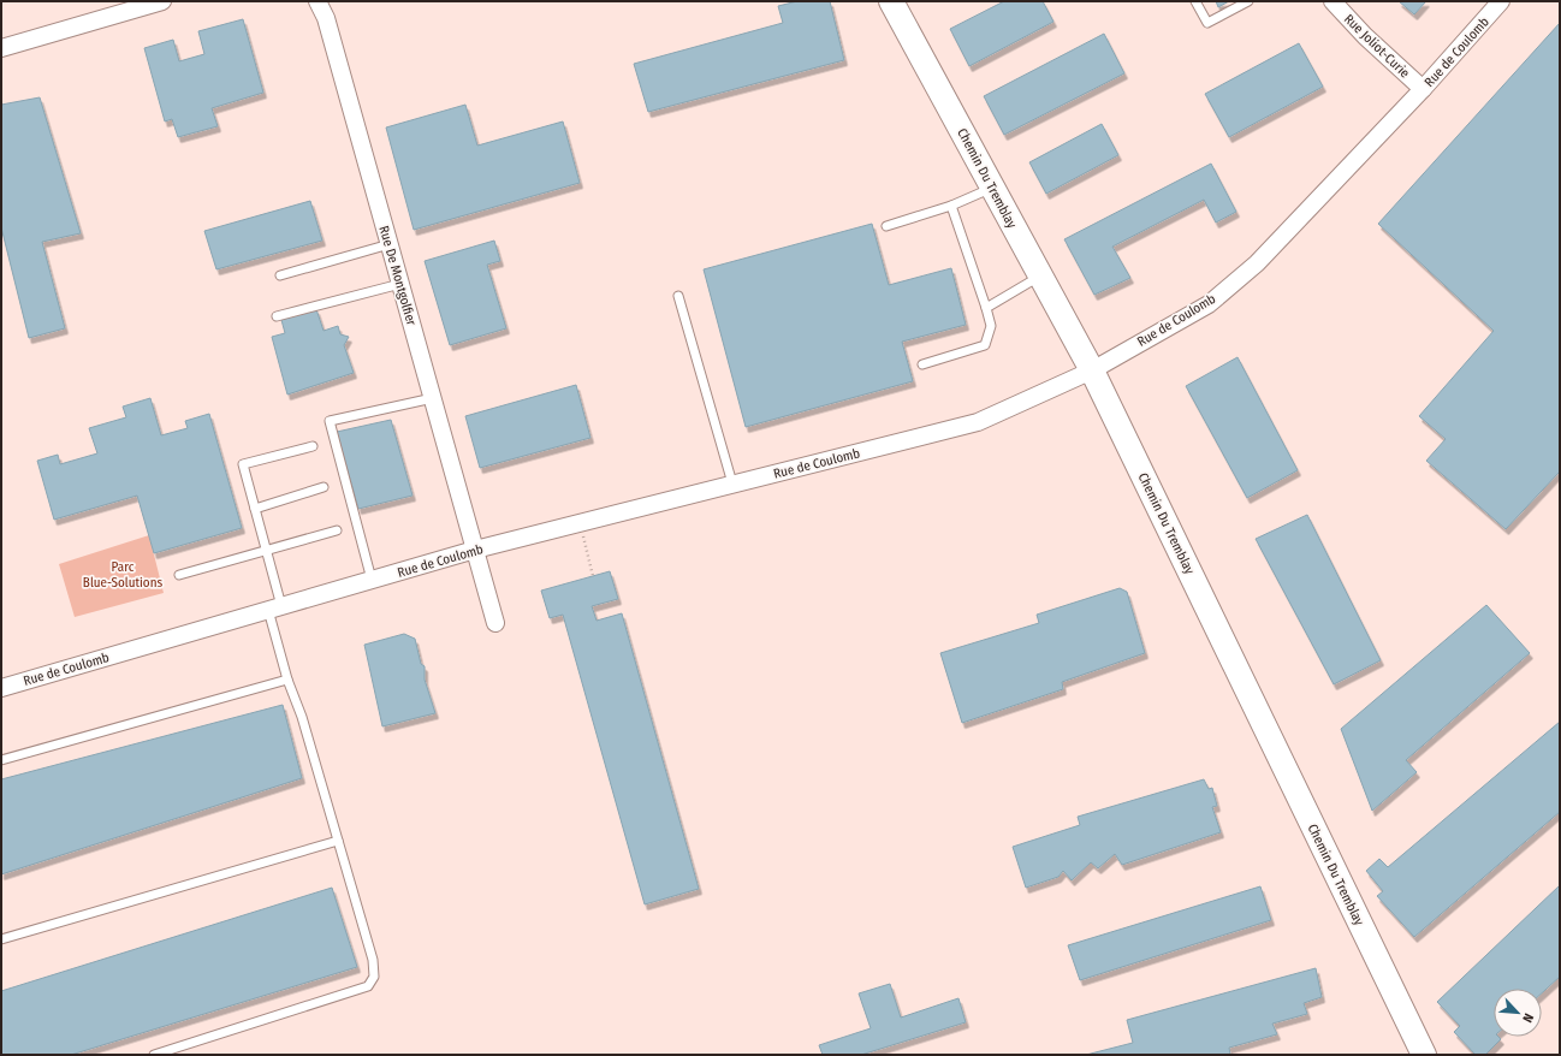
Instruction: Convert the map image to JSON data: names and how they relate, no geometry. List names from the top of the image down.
{
  "streets": {
    "street": [
      "Rue Joliot-Curie",
      "Rue de Coulomb",
      "Chemin Du Tremblay",
      "Rue De Montgolfier"
    ]
  },
  "crossings": [
    ["Rue Joliot-Curie", "Rue de Coulomb"],
    ["Rue de Coulomb", "Chemin Du Tremblay"],
    ["Rue de Coulomb", "Rue De Montgolfier"]
  ],
  "parks": ["Parc Blue-Solutions"],
  "north": "bottom right"
}
